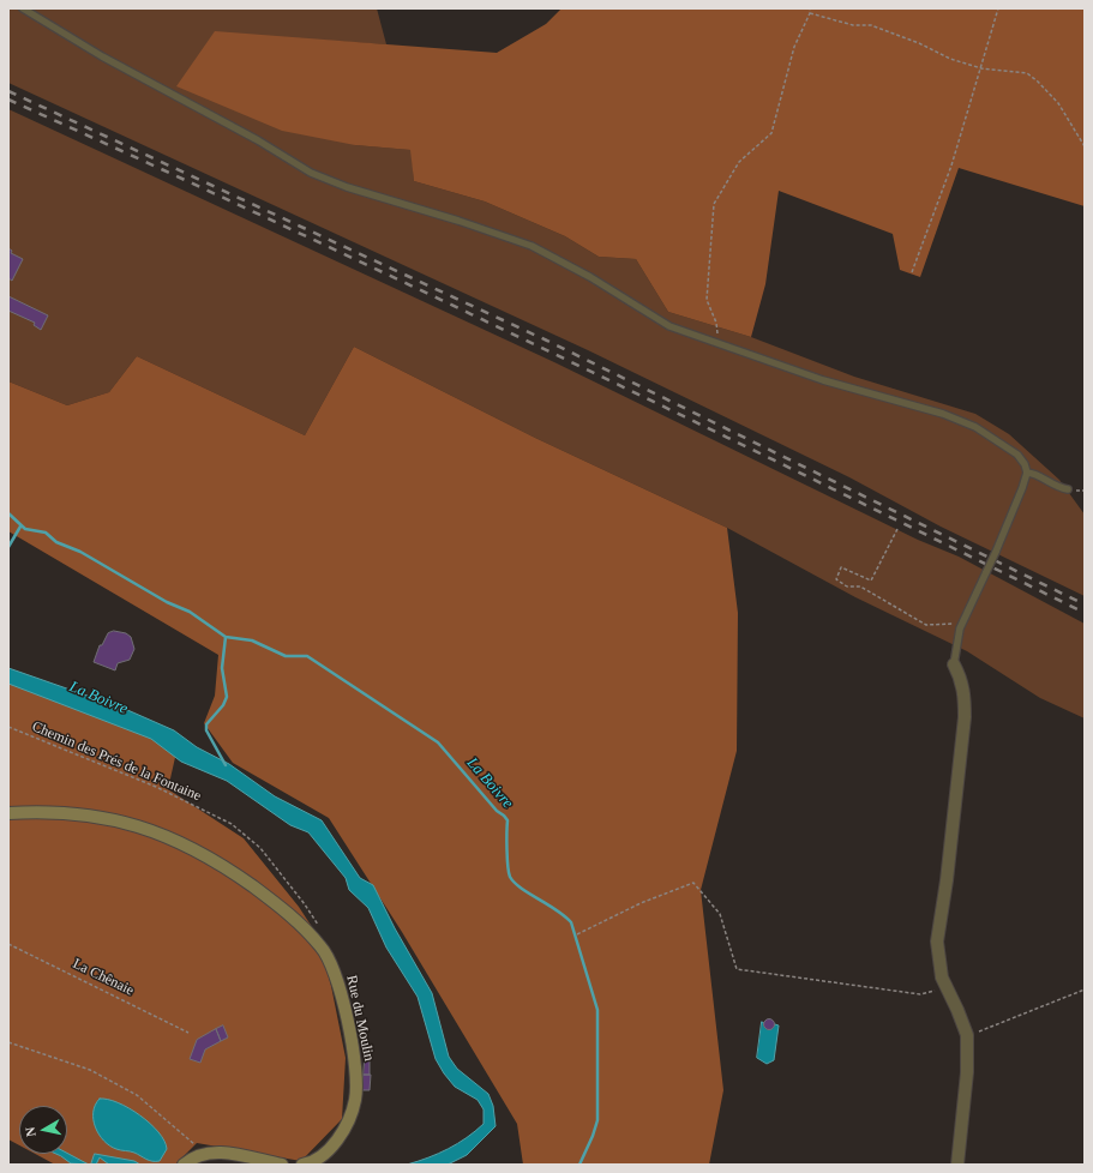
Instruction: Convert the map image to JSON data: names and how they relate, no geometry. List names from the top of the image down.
{
  "streets": {
    "street": ["Rue du Moulin"],
    "path": ["Chemin des Prés de la Fontaine", "La Chênaie"]
  },
  "water": ["La Boivre"],
  "north": "left"
}
